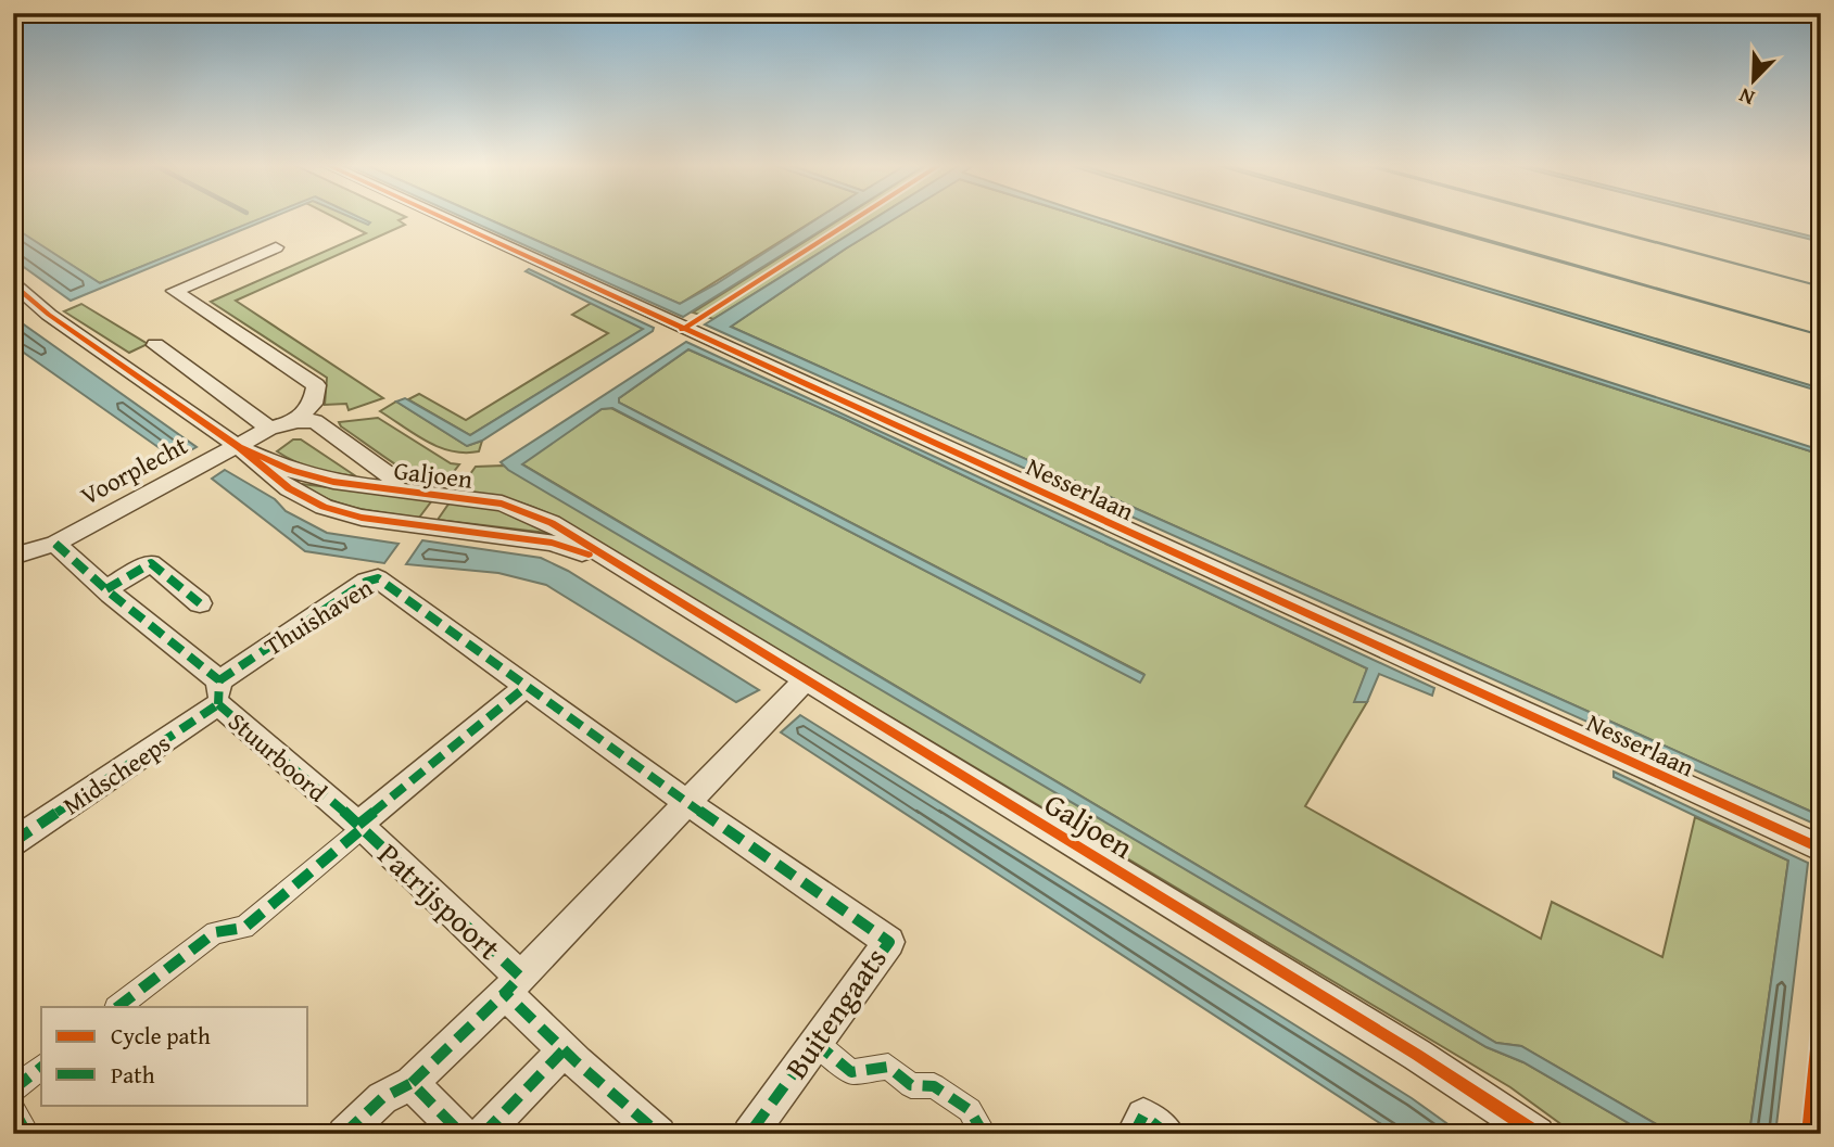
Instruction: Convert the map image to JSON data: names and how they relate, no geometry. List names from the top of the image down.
{
  "streets": {
    "street": [
      "Voorplecht",
      "Galjoen",
      "Nesserlaan",
      "Thuishaven",
      "Stuurboord",
      "Midscheeps",
      "Patrijspoort",
      "Buitengaats"
    ]
  },
  "crossings": [
    ["Voorplecht", "Galjoen"],
    ["Thuishaven", "Stuurboord"],
    ["Thuishaven", "Midscheeps"],
    ["Thuishaven", "Buitengaats"],
    ["Stuurboord", "Midscheeps"],
    ["Stuurboord", "Patrijspoort"]
  ],
  "legend": ["Cycle path", "Path"],
  "north": "bottom left"
}
